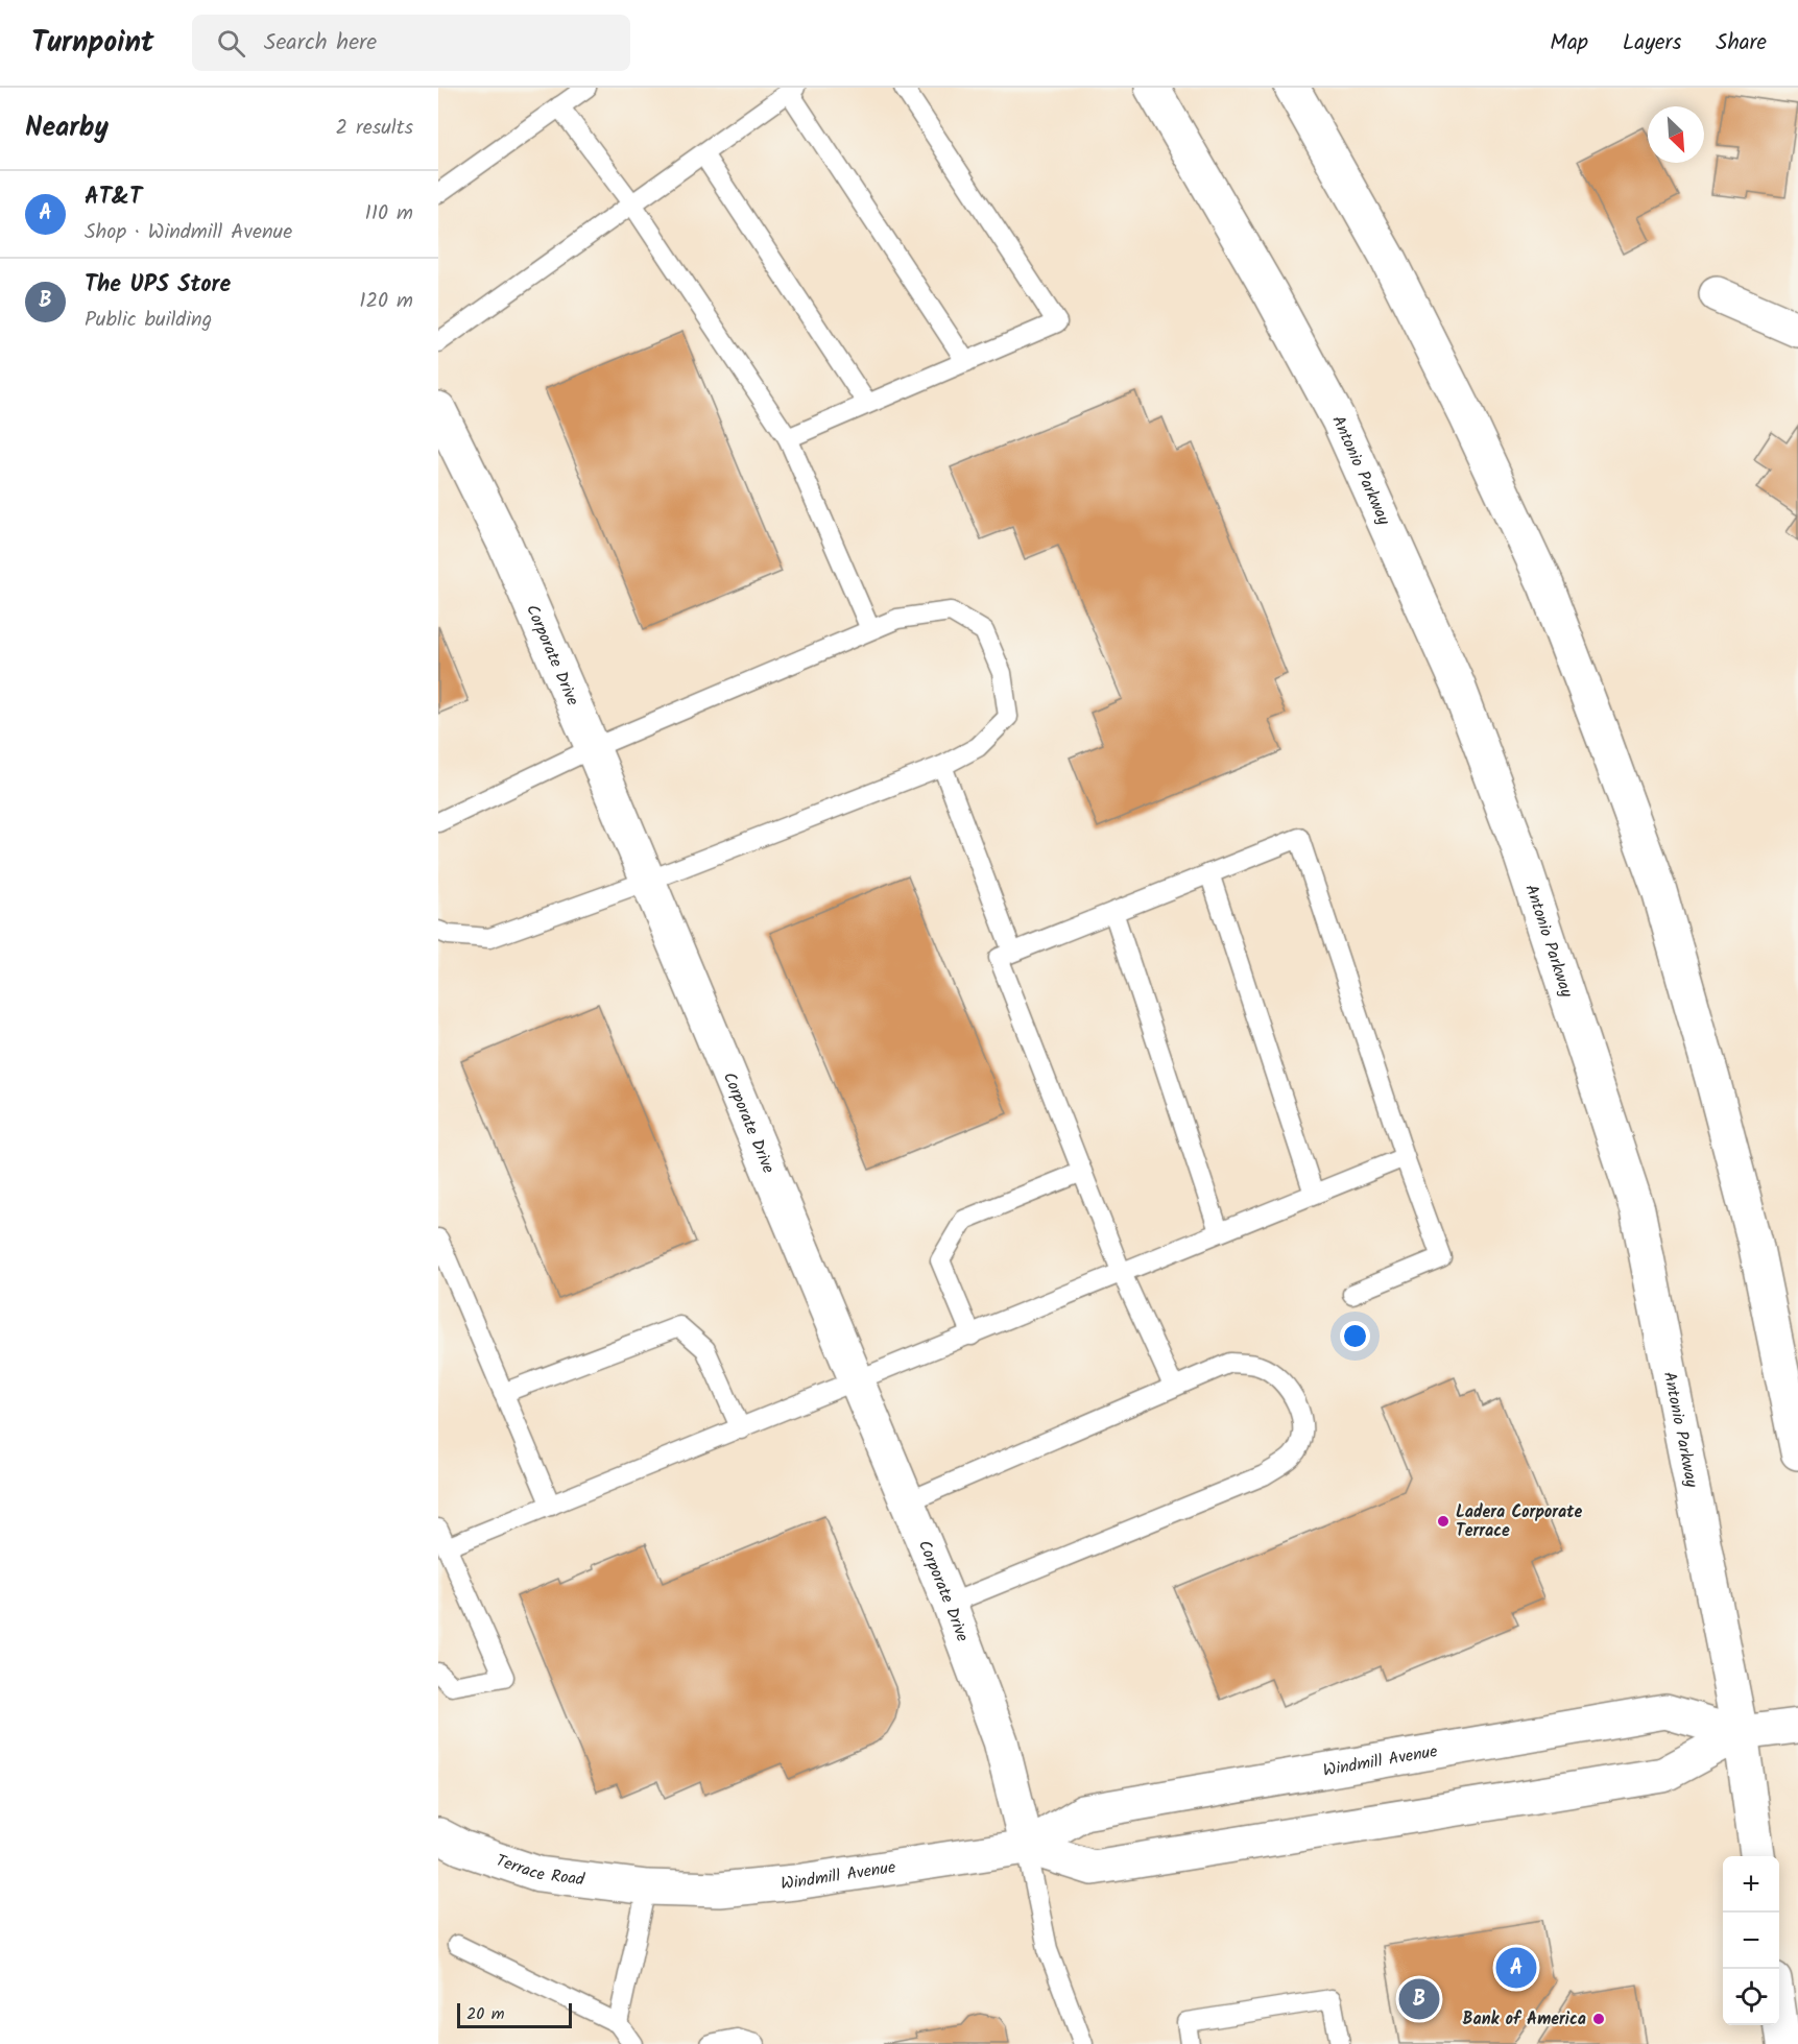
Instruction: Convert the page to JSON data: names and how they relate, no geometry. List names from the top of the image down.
{
  "streets": {
    "street": [
      "Antonio Parkway",
      "Corporate Drive",
      "Windmill Avenue",
      "Terrace Road"
    ]
  },
  "crossings": [
    ["Antonio Parkway", "Windmill Avenue"],
    ["Corporate Drive", "Windmill Avenue"],
    ["Windmill Avenue", "Terrace Road"]
  ],
  "places": ["Ladera Corporate Terrace", "Bank of America"],
  "scale_bar": "20 m",
  "north": "bottom right",
  "page": {
    "header": "Turnpoint",
    "search": "Search here",
    "nav": ["Map", "Layers", "Share"],
    "heading": ["Nearby", "2 results"],
    "list": [
      {
        "mark": "A",
        "name": "AT&T",
        "note": "Shop · Windmill Avenue",
        "value": "110 m"
      },
      {
        "mark": "B",
        "name": "The UPS Store",
        "note": "Public building",
        "value": "120 m"
      }
    ],
    "map_buttons": ["+", "−"],
    "pins": ["A", "B"],
    "scale": "20 m"
  }
}
